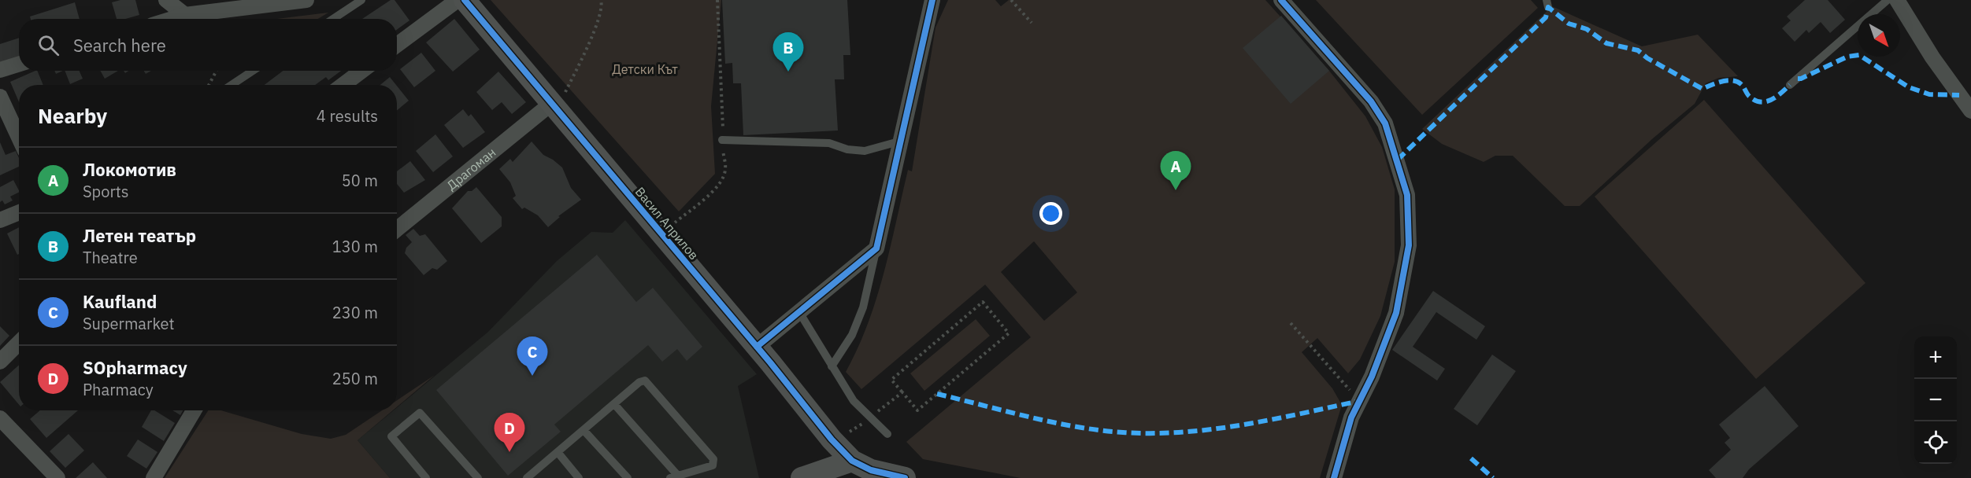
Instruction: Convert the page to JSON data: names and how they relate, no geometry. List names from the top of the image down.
{
  "streets": {
    "street": ["Драгоман", "Васил Априлов"]
  },
  "crossings": [
    ["Драгоман", "Васил Априлов"]
  ],
  "parks": ["Детски Кът"],
  "north": "bottom right",
  "page": {
    "search": "Search here",
    "pins": [
      "B",
      "A",
      "C",
      "D"
    ],
    "heading": ["Nearby", "4 results"],
    "list": [
      {
        "mark": "A",
        "name": "Локомотив",
        "note": "Sports",
        "value": "50 m"
      },
      {
        "mark": "B",
        "name": "Летен театър",
        "note": "Theatre",
        "value": "130 m"
      },
      {
        "mark": "C",
        "name": "Kaufland",
        "note": "Supermarket",
        "value": "230 m"
      },
      {
        "mark": "D",
        "name": "SOpharmacy",
        "note": "Pharmacy",
        "value": "250 m"
      }
    ],
    "map_buttons": ["+", "−"]
  }
}
